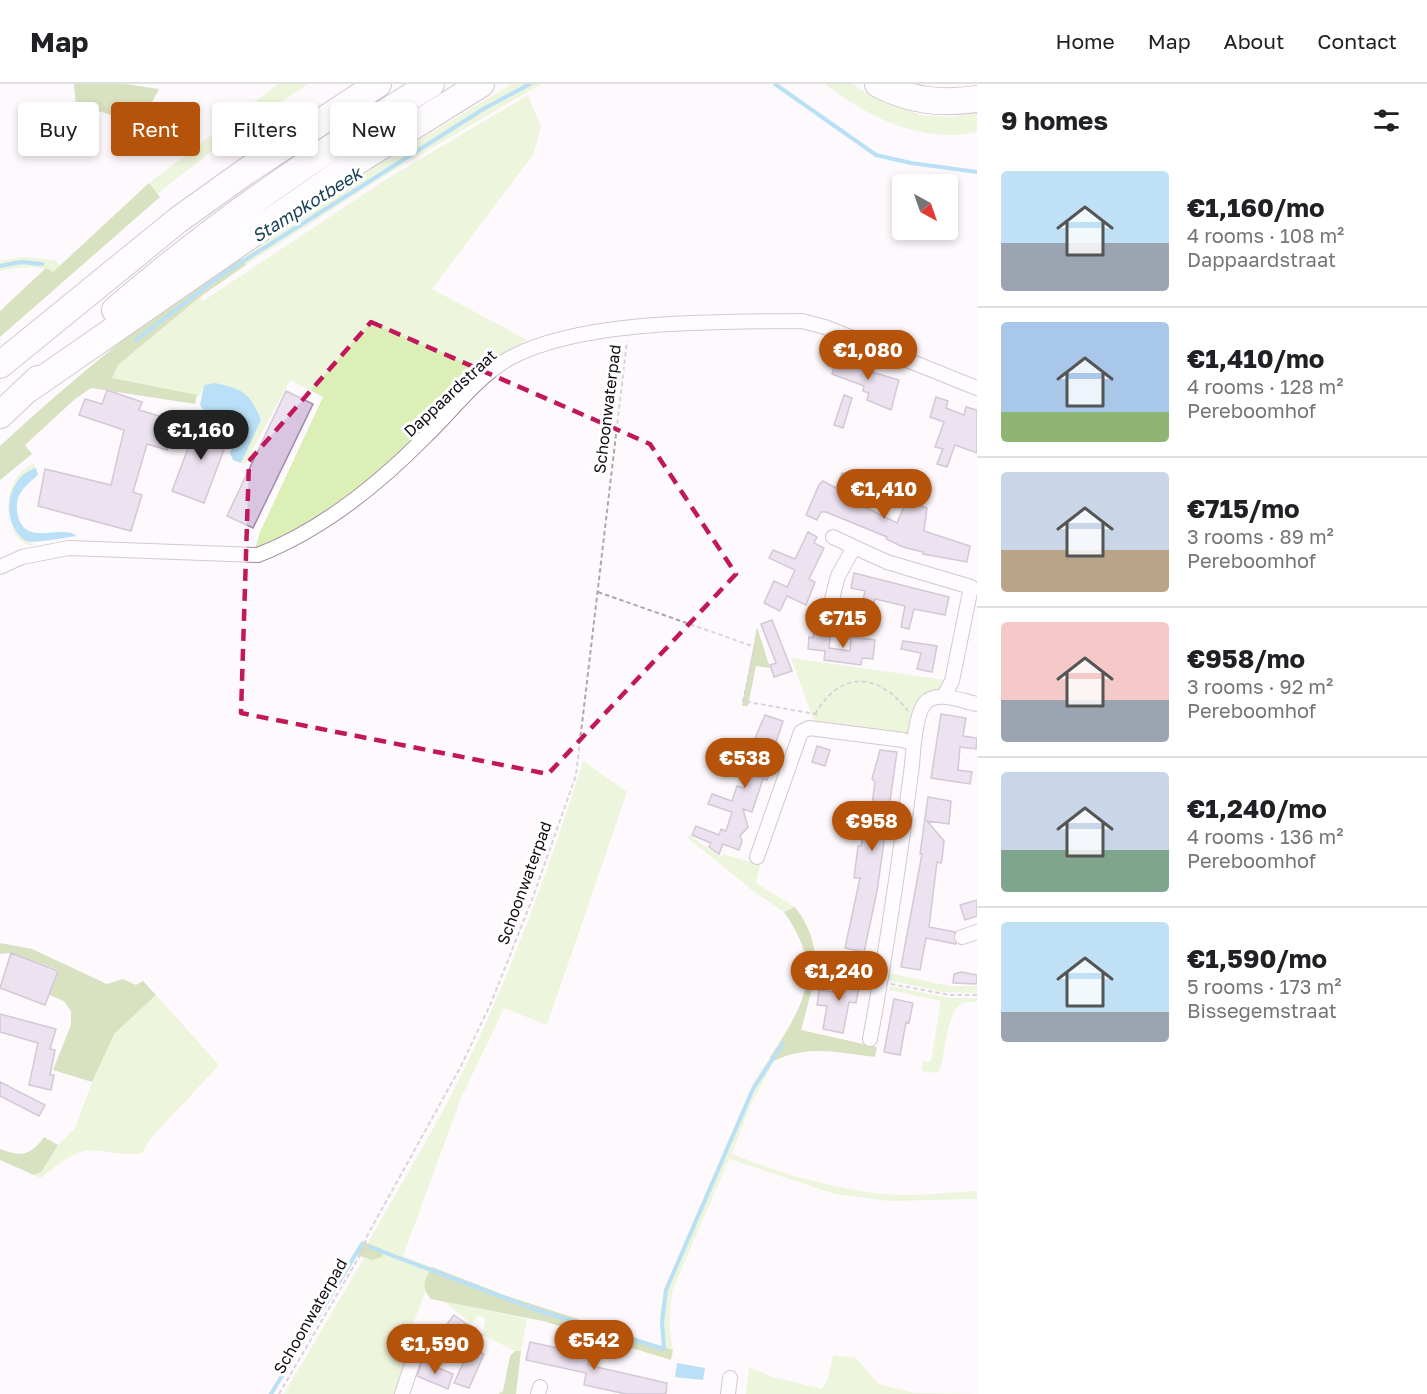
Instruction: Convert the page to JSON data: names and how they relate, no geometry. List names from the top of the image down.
{
  "streets": {
    "street": ["Dappaardstraat"],
    "path": ["Schoonwaterpad"]
  },
  "crossings": [
    ["Dappaardstraat", "Schoonwaterpad"]
  ],
  "water": ["Stampkotbeek"],
  "north": "bottom right",
  "page": {
    "header": "Map",
    "nav": [
      "Home",
      "Map",
      "About",
      "Contact"
    ],
    "heading": "9 homes",
    "chip": [
      "Buy",
      "Rent",
      "Filters",
      "New"
    ],
    "list": [
      {
        "name": "€1,160/mo",
        "note": "4 rooms · 108 m² · Dappaardstraat"
      },
      {
        "name": "€1,410/mo",
        "note": "4 rooms · 128 m² · Pereboomhof"
      },
      {
        "name": "€715/mo",
        "note": "3 rooms · 89 m² · Pereboomhof"
      },
      {
        "name": "€958/mo",
        "note": "3 rooms · 92 m² · Pereboomhof"
      },
      {
        "name": "€1,240/mo",
        "note": "4 rooms · 136 m² · Pereboomhof"
      },
      {
        "name": "€1,590/mo",
        "note": "5 rooms · 173 m² · Bissegemstraat"
      }
    ],
    "price": [
      "€1,080",
      "€1,160",
      "€1,410",
      "€715",
      "€538",
      "€958",
      "€1,240",
      "€542",
      "€1,590"
    ]
  }
}
